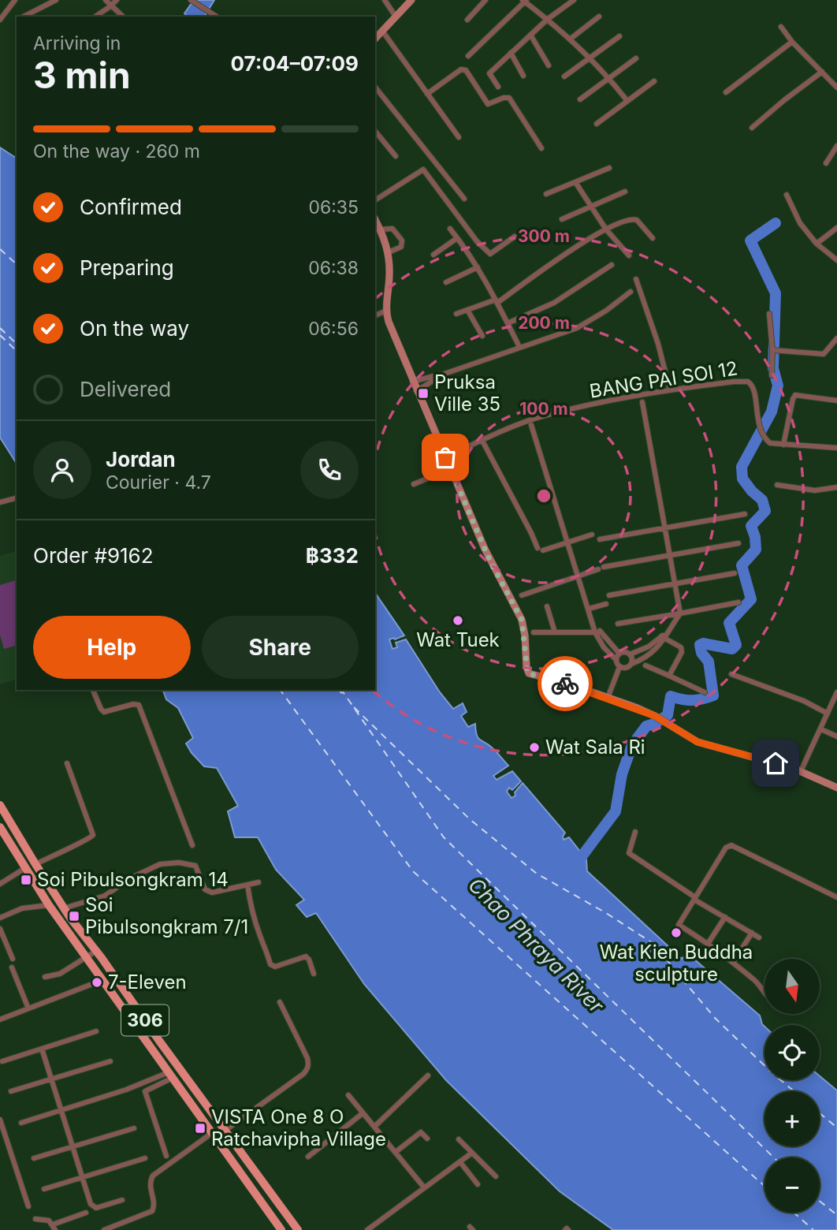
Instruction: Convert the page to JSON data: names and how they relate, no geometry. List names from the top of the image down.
{
  "streets": {
    "main road": ["306"],
    "street": ["BANG PAI SOI 12"]
  },
  "water": ["Chao Phraya River"],
  "places": {
    "transit": [
      "Pruksa Ville 35",
      "Soi Pibulsongkram 14",
      "Soi Pibulsongkram 7/1",
      "VISTA One 8 O Ratchavipha Village"
    ],
    "other": [
      "Wat Tuek",
      "Wat Sala Ri",
      "Wat Kien Buddha sculpture",
      "7-Eleven"
    ]
  },
  "north": "bottom",
  "page": {
    "heading": ["3 min", "Arriving in", "07:04–07:09"],
    "panel": [
      "Jordan",
      "Courier · 4.7",
      "Order #9162",
      "฿332"
    ],
    "bar": "On the way · 260 m",
    "list": [
      ["Confirmed", "06:35"],
      ["Preparing", "06:38"],
      ["On the way", "06:56"],
      "Delivered"
    ],
    "buttons": ["Help", "Share"],
    "map_buttons": ["+", "−"]
  },
  "rings": ["300 m", "200 m", "100 m"]
}
